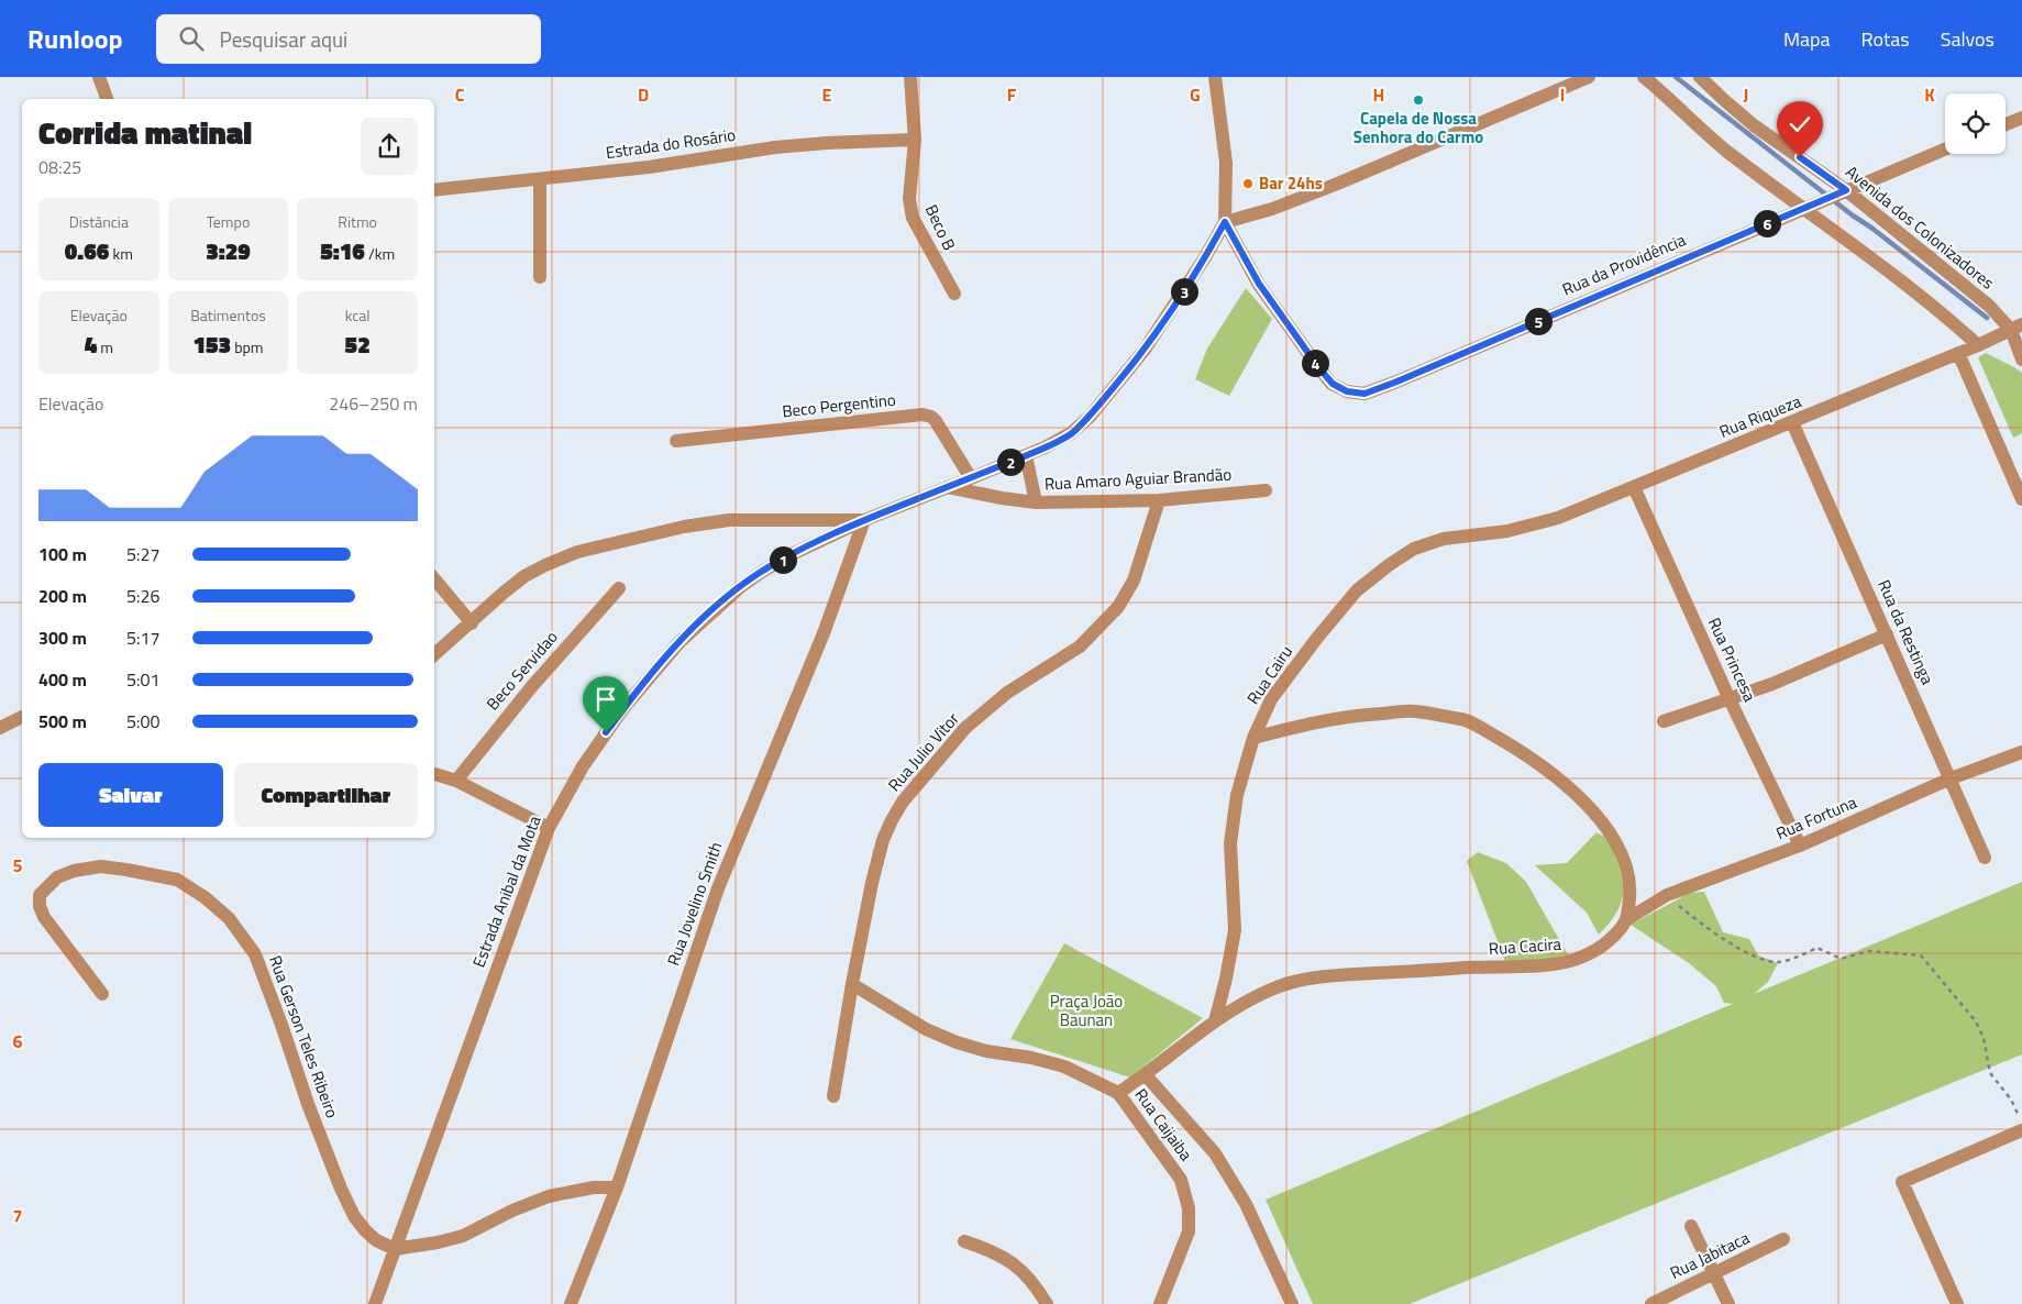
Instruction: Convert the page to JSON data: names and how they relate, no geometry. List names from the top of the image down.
{
  "streets": {
    "street": [
      "Estrada do Rosário",
      "Beco B",
      "Avenida dos Colonizadores",
      "Rua da Providência",
      "Beco Pergentino",
      "Rua Riqueza",
      "Rua Amaro Aguiar Brandão",
      "Rua da Restinga",
      "Rua Princesa",
      "Beco Servidao",
      "Rua Cairu",
      "Rua Julio Vitor",
      "Rua Fortuna",
      "Estrada Anibal da Mota",
      "Rua Jovelino Smith",
      "Rua Cacira",
      "Rua Gerson Teles Ribeiro",
      "Rua Caijaiba",
      "Rua Jabitaca"
    ]
  },
  "crossings": [
    ["Estrada do Rosário", "Beco B"],
    ["Avenida dos Colonizadores", "Rua da Providência"],
    ["Avenida dos Colonizadores", "Rua Riqueza"],
    ["Rua da Providência", "Estrada Anibal da Mota"],
    ["Beco Pergentino", "Estrada Anibal da Mota"],
    ["Rua Riqueza", "Rua da Restinga"],
    ["Rua Riqueza", "Rua Princesa"],
    ["Rua Riqueza", "Rua Cairu"],
    ["Rua Amaro Aguiar Brandão", "Rua Julio Vitor"],
    ["Rua Amaro Aguiar Brandão", "Estrada Anibal da Mota"],
    ["Rua da Restinga", "Rua Fortuna"],
    ["Rua Princesa", "Rua Fortuna"],
    ["Rua Cairu", "Rua Cacira"],
    ["Rua Fortuna", "Rua Cacira"],
    ["Estrada Anibal da Mota", "Rua Jovelino Smith"],
    ["Estrada Anibal da Mota", "Rua Gerson Teles Ribeiro"],
    ["Rua Cacira", "Rua Caijaiba"]
  ],
  "parks": ["Praça João Baunan"],
  "places": ["Capela de Nossa Senhora do Carmo", "Bar 24hs"],
  "page": {
    "header": "Runloop",
    "search": "Pesquisar aqui",
    "nav": ["Mapa", "Rotas", "Salvos"],
    "heading": ["Corrida matinal", "08:25"],
    "stats": [
      ["Distância", "0.66 km"],
      ["Tempo", "3:29"],
      ["Ritmo", "5:16 /km"],
      ["Elevação", "4 m"],
      ["Batimentos", "153 bpm"],
      ["kcal", "52"]
    ],
    "pins": [
      "6",
      "3",
      "5",
      "4",
      "2",
      "1"
    ],
    "chart": ["Elevação", "246–250 m"],
    "list": [
      {
        "name": "100 m",
        "note": "5:27"
      },
      {
        "name": "200 m",
        "note": "5:26"
      },
      {
        "name": "300 m",
        "note": "5:17"
      },
      {
        "name": "400 m",
        "note": "5:01"
      },
      {
        "name": "500 m",
        "note": "5:00"
      }
    ],
    "buttons": ["Salvar", "Compartilhar"]
  },
  "grid": {
    "columns": [
      "C",
      "D",
      "E",
      "F",
      "G",
      "H",
      "I",
      "J",
      "K"
    ],
    "rows": ["5", "6", "7"]
  }
}
